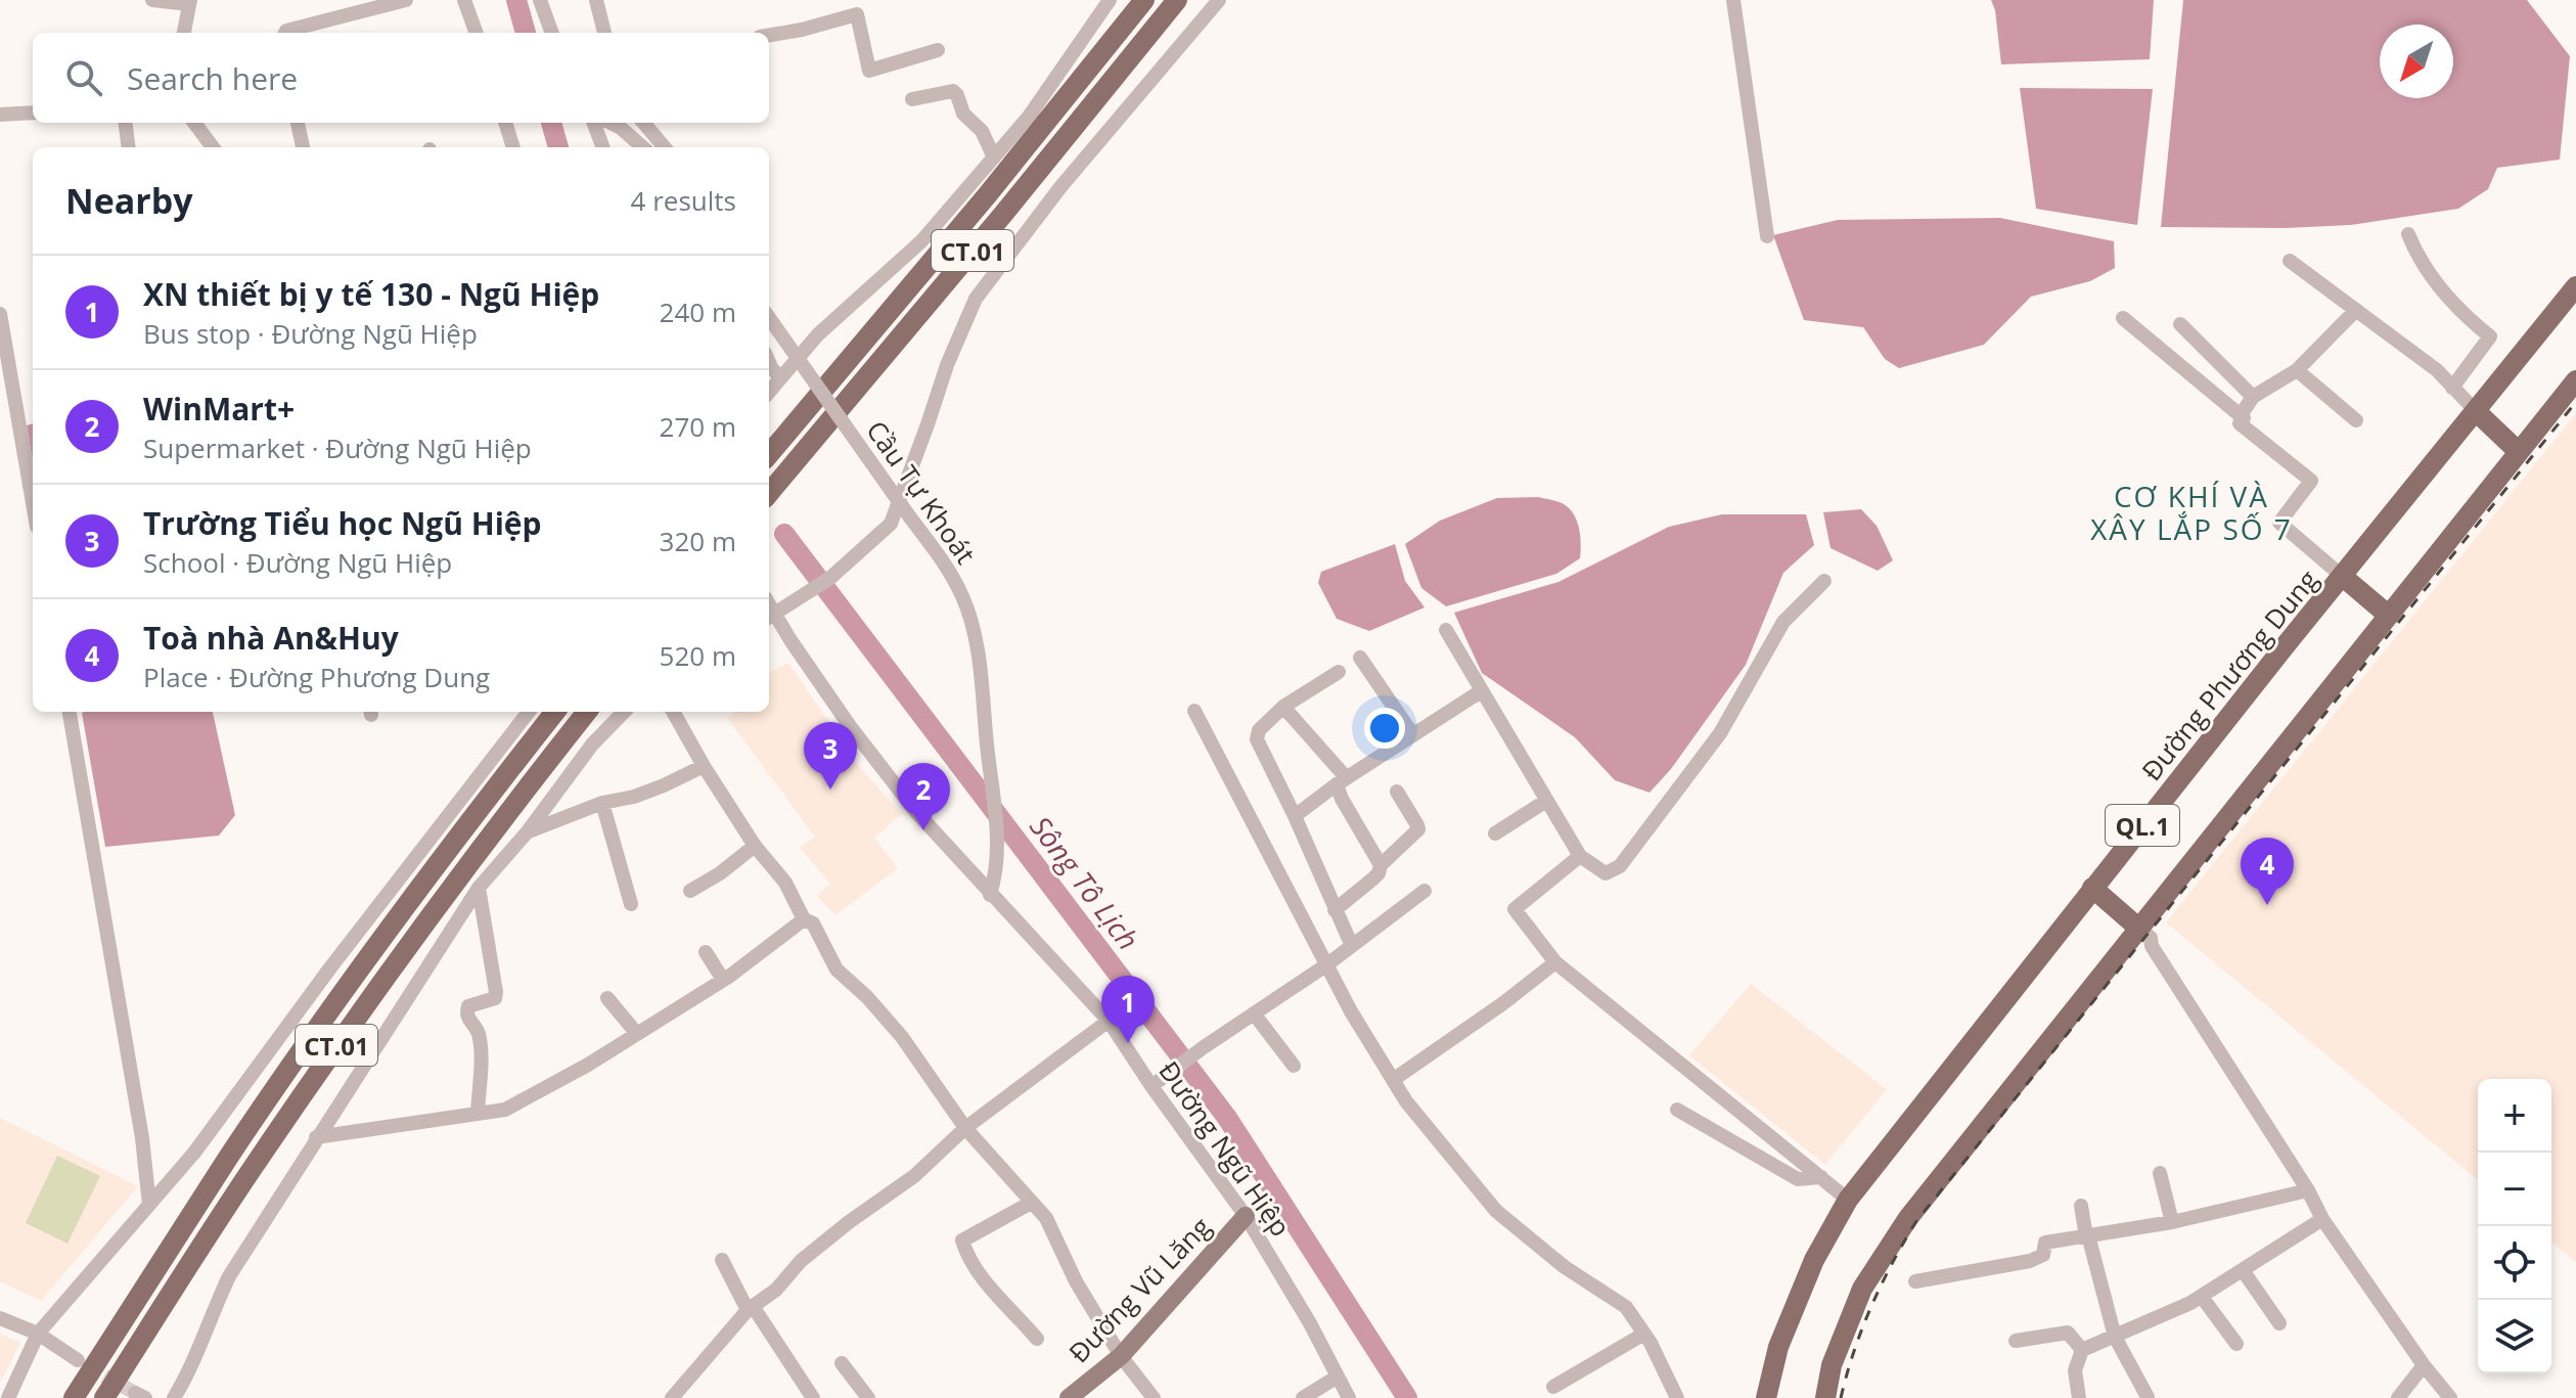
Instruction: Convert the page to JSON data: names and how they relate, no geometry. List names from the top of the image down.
{
  "streets": {
    "highway": ["CT.01", "Đường Phương Dung", "QL.1"],
    "main road": ["Đường Vũ Lăng"],
    "street": ["Cầu Tự Khoát", "Đường Ngũ Hiệp"]
  },
  "crossings": [
    ["Cầu Tự Khoát", "Đường Ngũ Hiệp"],
    ["Đường Ngũ Hiệp", "Đường Vũ Lăng"]
  ],
  "districts": ["CƠ KHÍ VÀ XÂY LẮP SỐ 7"],
  "water": ["Sông Tô Lịch"],
  "north": "bottom left",
  "page": {
    "search": "Search here",
    "heading": ["Nearby", "4 results"],
    "list": [
      {
        "mark": "1",
        "name": "XN thiết bị y tế 130 - Ngũ Hiệp",
        "note": "Bus stop · Đường Ngũ Hiệp",
        "value": "240 m"
      },
      {
        "mark": "2",
        "name": "WinMart+",
        "note": "Supermarket · Đường Ngũ Hiệp",
        "value": "270 m"
      },
      {
        "mark": "3",
        "name": "Trường Tiểu học Ngũ Hiệp",
        "note": "School · Đường Ngũ Hiệp",
        "value": "320 m"
      },
      {
        "mark": "4",
        "name": "Toà nhà An&Huy",
        "note": "Place · Đường Phương Dung",
        "value": "520 m"
      }
    ],
    "pins": [
      "3",
      "2",
      "4",
      "1"
    ],
    "map_buttons": ["+", "−"]
  }
}
